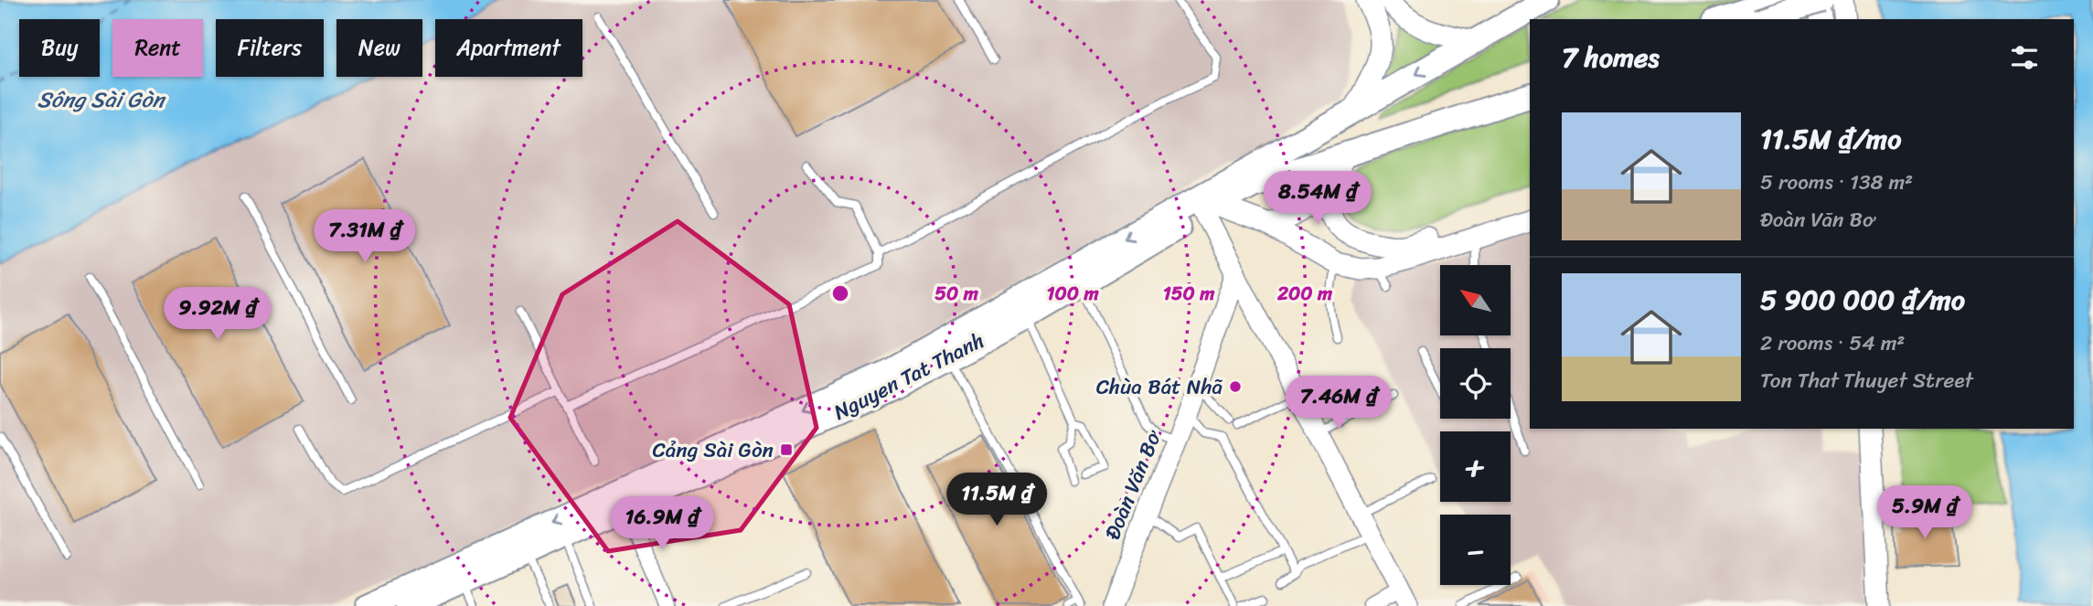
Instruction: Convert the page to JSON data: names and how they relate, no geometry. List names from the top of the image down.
{
  "streets": {
    "main road": ["Nguyen Tat Thanh"],
    "street": ["Đoàn Văn Bơ"]
  },
  "water": ["Sông Sài Gòn"],
  "places": {
    "other": ["Chùa Bát Nhã"],
    "transit": ["Cảng Sài Gòn"]
  },
  "north": "top left",
  "page": {
    "chip": [
      "Buy",
      "Rent",
      "Filters",
      "New",
      "Apartment"
    ],
    "heading": "7 homes",
    "list": [
      {
        "name": "11.5M ₫/mo",
        "note": "5 rooms · 138 m² · Đoàn Văn Bơ"
      },
      {
        "name": "5 900 000 ₫/mo",
        "note": "2 rooms · 54 m² · Ton That Thuyet Street"
      }
    ],
    "price": [
      "8.54M ₫",
      "7.31M ₫",
      "9.92M ₫",
      "7.46M ₫",
      "11.5M ₫",
      "5.9M ₫",
      "16.9M ₫"
    ],
    "map_buttons": ["+", "−"]
  },
  "rings": [
    "50 m",
    "100 m",
    "150 m",
    "200 m"
  ]
}
